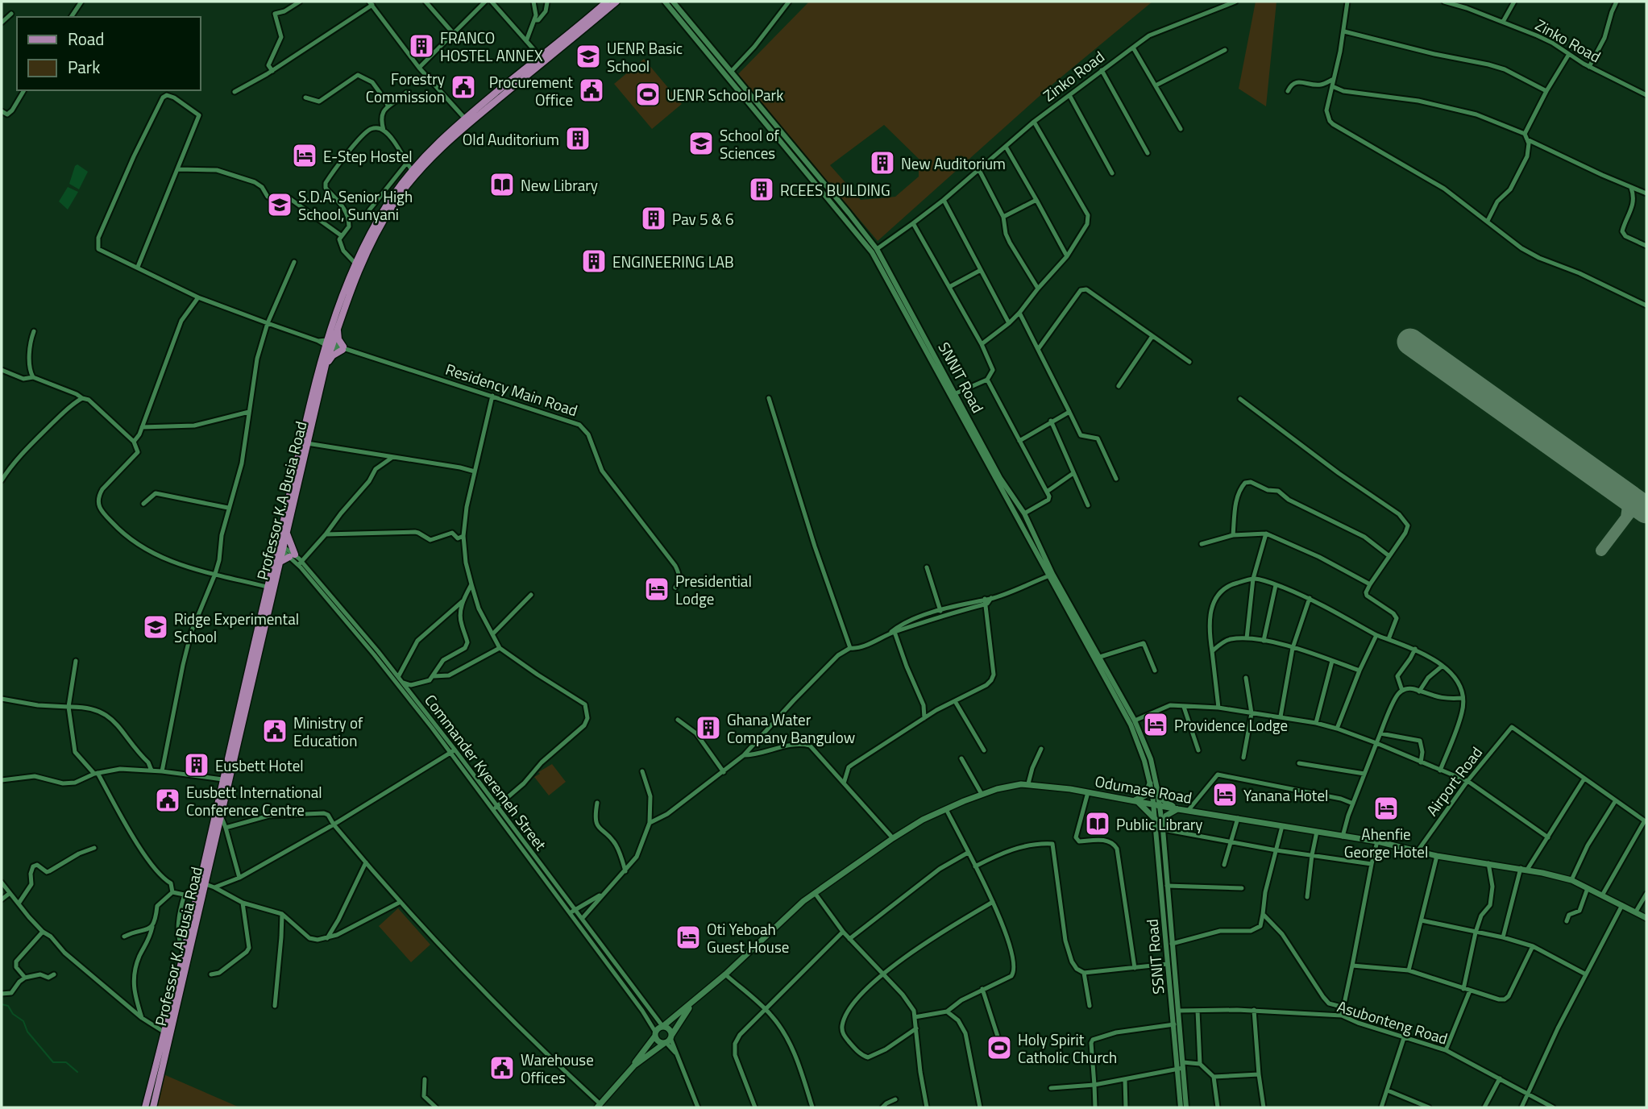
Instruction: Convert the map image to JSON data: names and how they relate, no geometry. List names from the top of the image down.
{
  "streets": {
    "main road": ["Professor K.A Busia Road", "Odumase Road"],
    "street": [
      "Zinko Road",
      "SNNIT Road",
      "Residency Main Road",
      "Commander Kyeremeh Street",
      "Airport Road",
      "SSNIT Road",
      "Asubonteng Road"
    ]
  },
  "crossings": [
    ["Zinko Road", "SNNIT Road"],
    ["SNNIT Road", "Odumase Road"],
    ["SNNIT Road", "SSNIT Road"],
    ["Residency Main Road", "Professor K.A Busia Road"],
    ["Professor K.A Busia Road", "Commander Kyeremeh Street"],
    ["Commander Kyeremeh Street", "Odumase Road"],
    ["Airport Road", "Odumase Road"],
    ["Odumase Road", "SSNIT Road"],
    ["SSNIT Road", "Asubonteng Road"]
  ],
  "places": {
    "building": [
      "FRANCO HOSTEL ANNEX",
      "Old Auditorium",
      "New Auditorium",
      "RCEES BUILDING",
      "Pav 5 & 6",
      "ENGINEERING LAB",
      "Ghana Water Company Bangulow",
      "Eusbett Hotel"
    ],
    "school or university": [
      "UENR Basic School",
      "School of Sciences",
      "S.D.A. Senior High School, Sunyani",
      "Ridge Experimental School"
    ],
    "public building": [
      "Forestry Commission",
      "Procurement Office",
      "Ministry of Education",
      "Eusbett International Conference Centre",
      "Warehouse Offices"
    ],
    "sports": ["UENR School Park", "Holy Spirit Catholic Church"],
    "hotel": [
      "E-Step Hostel",
      "Presidential Lodge",
      "Providence Lodge",
      "Yanana Hotel",
      "Ahenfie George Hotel",
      "Oti Yeboah Guest House"
    ],
    "library": ["New Library", "Public Library"]
  },
  "legend": ["Road", "Park"]
}
